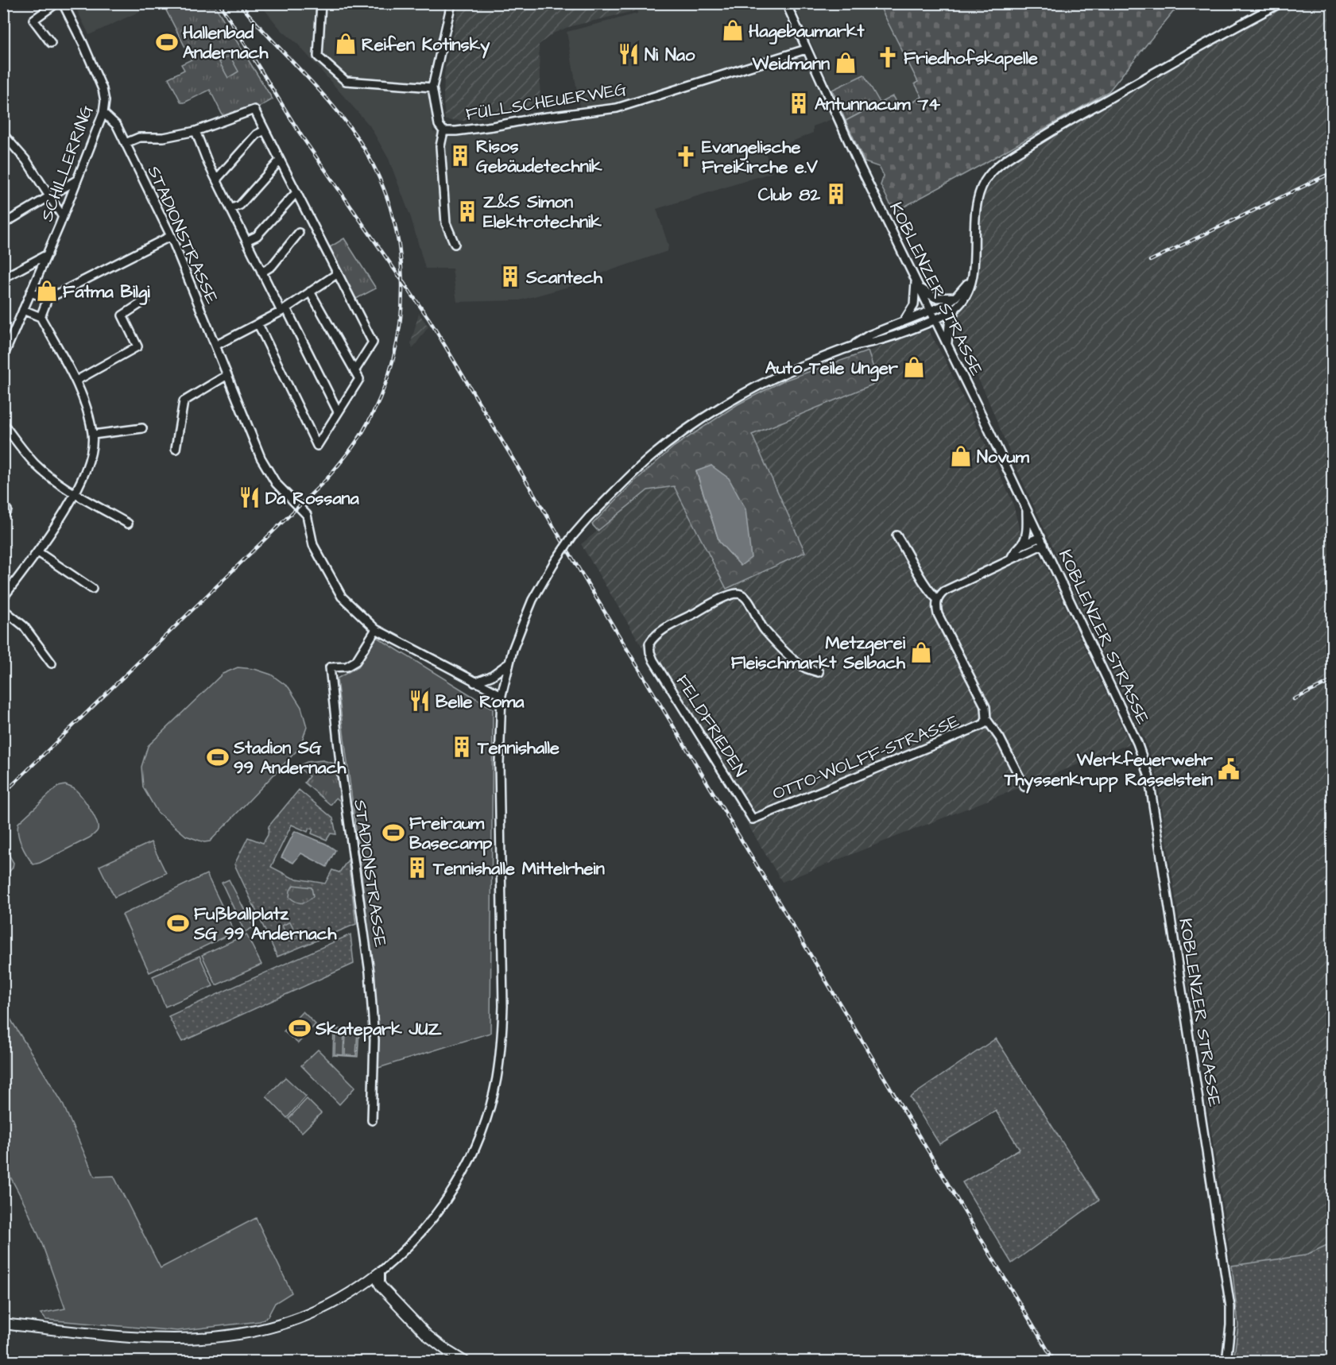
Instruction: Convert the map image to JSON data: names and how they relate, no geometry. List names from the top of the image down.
{
  "streets": {
    "street": [
      "FÜLLSCHEUERWEG",
      "SCHILLERRING",
      "STADIONSTRASSE",
      "KOBLENZER STRASSE",
      "FELDFRIEDEN",
      "OTTO-WOLFF-STRASSE"
    ]
  },
  "crossings": [
    ["FÜLLSCHEUERWEG", "KOBLENZER STRASSE"],
    ["SCHILLERRING", "STADIONSTRASSE"],
    ["FELDFRIEDEN", "OTTO-WOLFF-STRASSE"]
  ],
  "places": {
    "shop": [
      "Hagebaumarkt",
      "Reifen Kotinsky",
      "Weidmann",
      "Fatma Bilgi",
      "Auto Teile Unger",
      "Novum",
      "Metzgerei Fleischmarkt Selbach"
    ],
    "sports": [
      "Hallenbad Andernach",
      "Stadion SG 99 Andernach",
      "Freiraum Basecamp",
      "Fußballplatz SG 99 Andernach",
      "Skatepark JUZ"
    ],
    "restaurant": ["Ni Nao", "Da Rossana", "Belle Roma"],
    "church": ["Friedhofskapelle", "Evangelische Freikirche e.V"],
    "building": [
      "Antunnacum 74",
      "Risos Gebäudetechnik",
      "Club 82",
      "Z&S Simon Elektrotechnik",
      "Scantech",
      "Tennishalle",
      "Tennishalle Mittelrhein"
    ],
    "public building": ["Werkfeuerwehr Thyssenkrupp Rasselstein"]
  }
}
